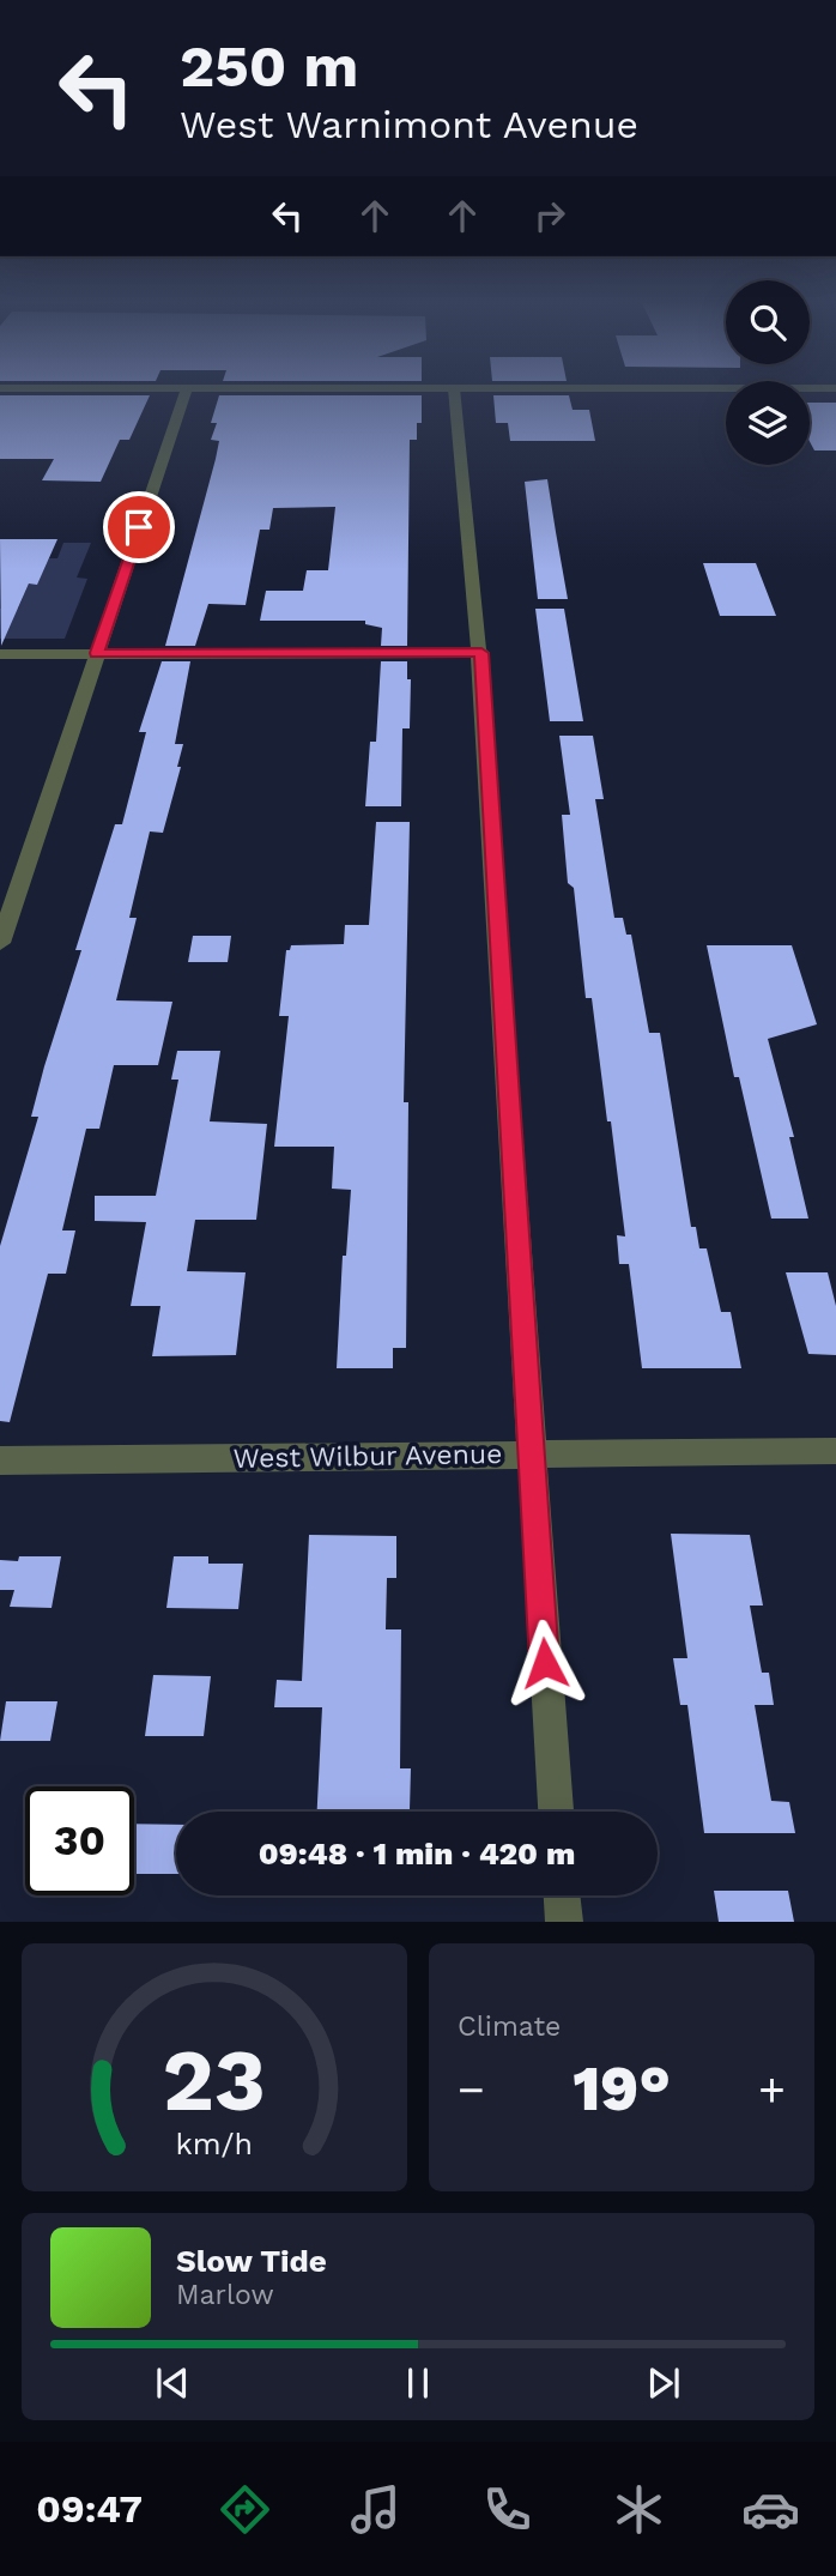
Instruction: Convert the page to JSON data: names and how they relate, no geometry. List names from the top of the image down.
{
  "streets": {
    "street": ["West Wilbur Avenue"]
  },
  "page": {
    "turn": ["250 m", "West Warnimont Avenue"],
    "limit": "30",
    "trip": "09:48 · 1 min · 420 m",
    "tile": "Climate",
    "heat": ["−", "19°", "+"],
    "song": ["Slow Tide", "Marlow"],
    "tabs": "09:47",
    "gauge": ["23", "km/h"]
  }
}
